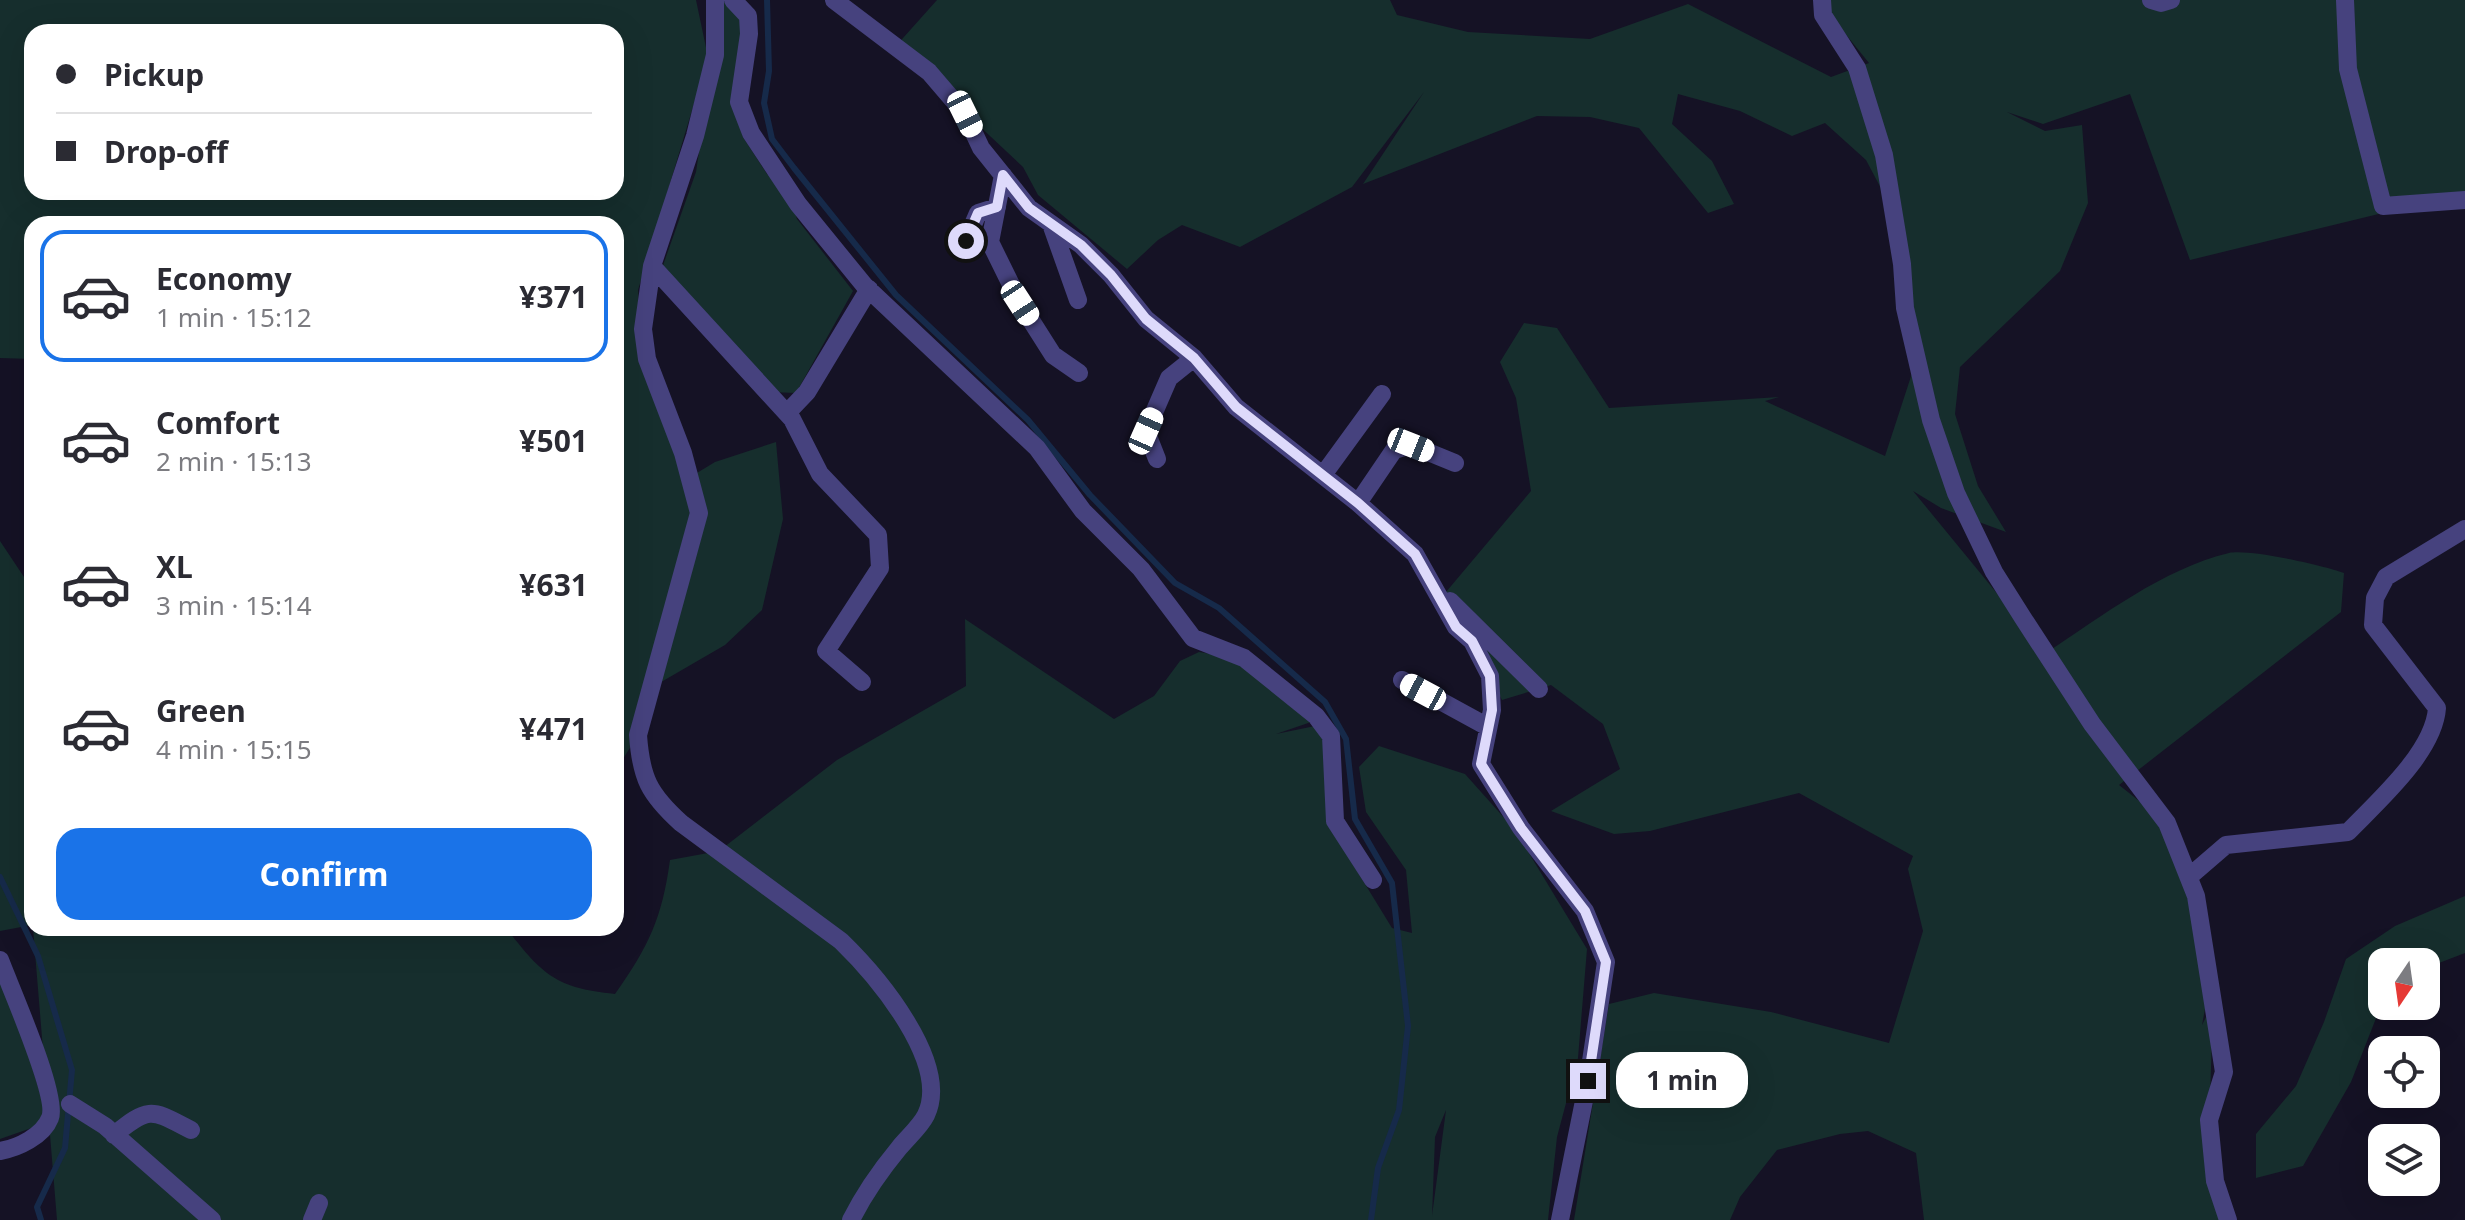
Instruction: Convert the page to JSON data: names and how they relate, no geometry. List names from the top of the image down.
{
  "north": "bottom",
  "page": {
    "banner": ["Pickup", "Drop-off"],
    "list": [
      {
        "name": "Economy",
        "note": "1 min · 15:12",
        "value": "¥371"
      },
      {
        "name": "Comfort",
        "note": "2 min · 15:13",
        "value": "¥501"
      },
      {
        "name": "XL",
        "note": "3 min · 15:14",
        "value": "¥631"
      },
      {
        "name": "Green",
        "note": "4 min · 15:15",
        "value": "¥471"
      }
    ],
    "buttons": "Confirm",
    "bubble": "1 min"
  }
}
